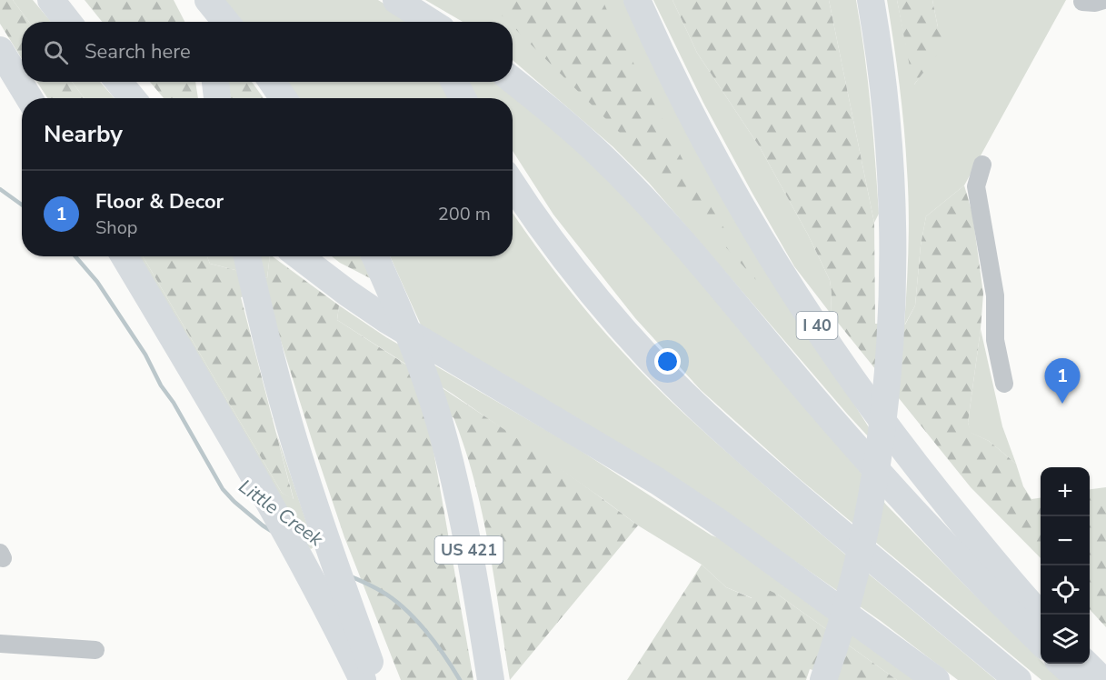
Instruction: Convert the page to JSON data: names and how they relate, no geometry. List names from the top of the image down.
{
  "streets": {
    "highway": ["I 40", "US 421"]
  },
  "water": ["Little Creek"],
  "page": {
    "search": "Search here",
    "heading": "Nearby",
    "list": [
      {
        "mark": "1",
        "name": "Floor & Decor",
        "note": "Shop",
        "value": "200 m"
      }
    ],
    "pins": "1",
    "map_buttons": ["+", "−"]
  }
}
